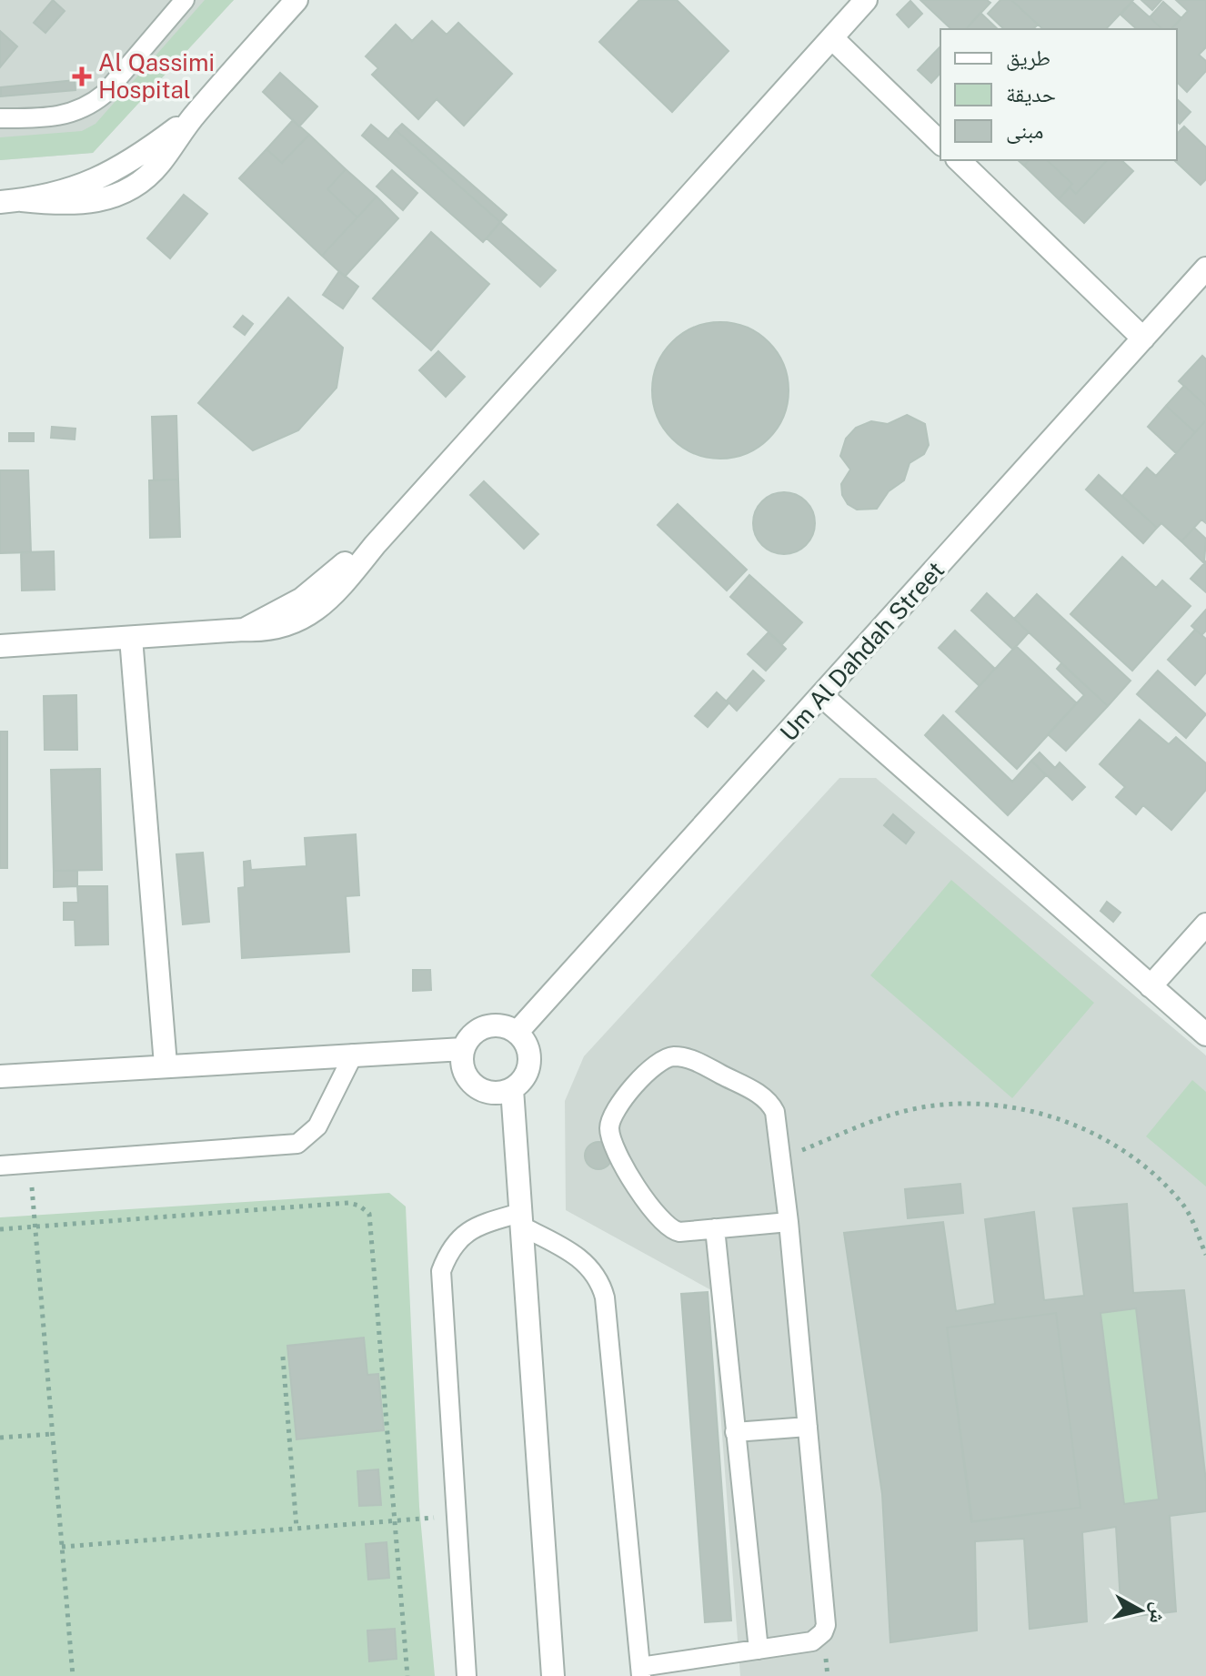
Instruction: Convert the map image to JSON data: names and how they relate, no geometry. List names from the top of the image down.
{
  "streets": {
    "street": ["Um Al Dahdah Street"]
  },
  "places": {
    "health": ["Al Qassimi Hospital"]
  },
  "legend": ["طريق", "حديقة", "مبنى"],
  "north": "right"
}
